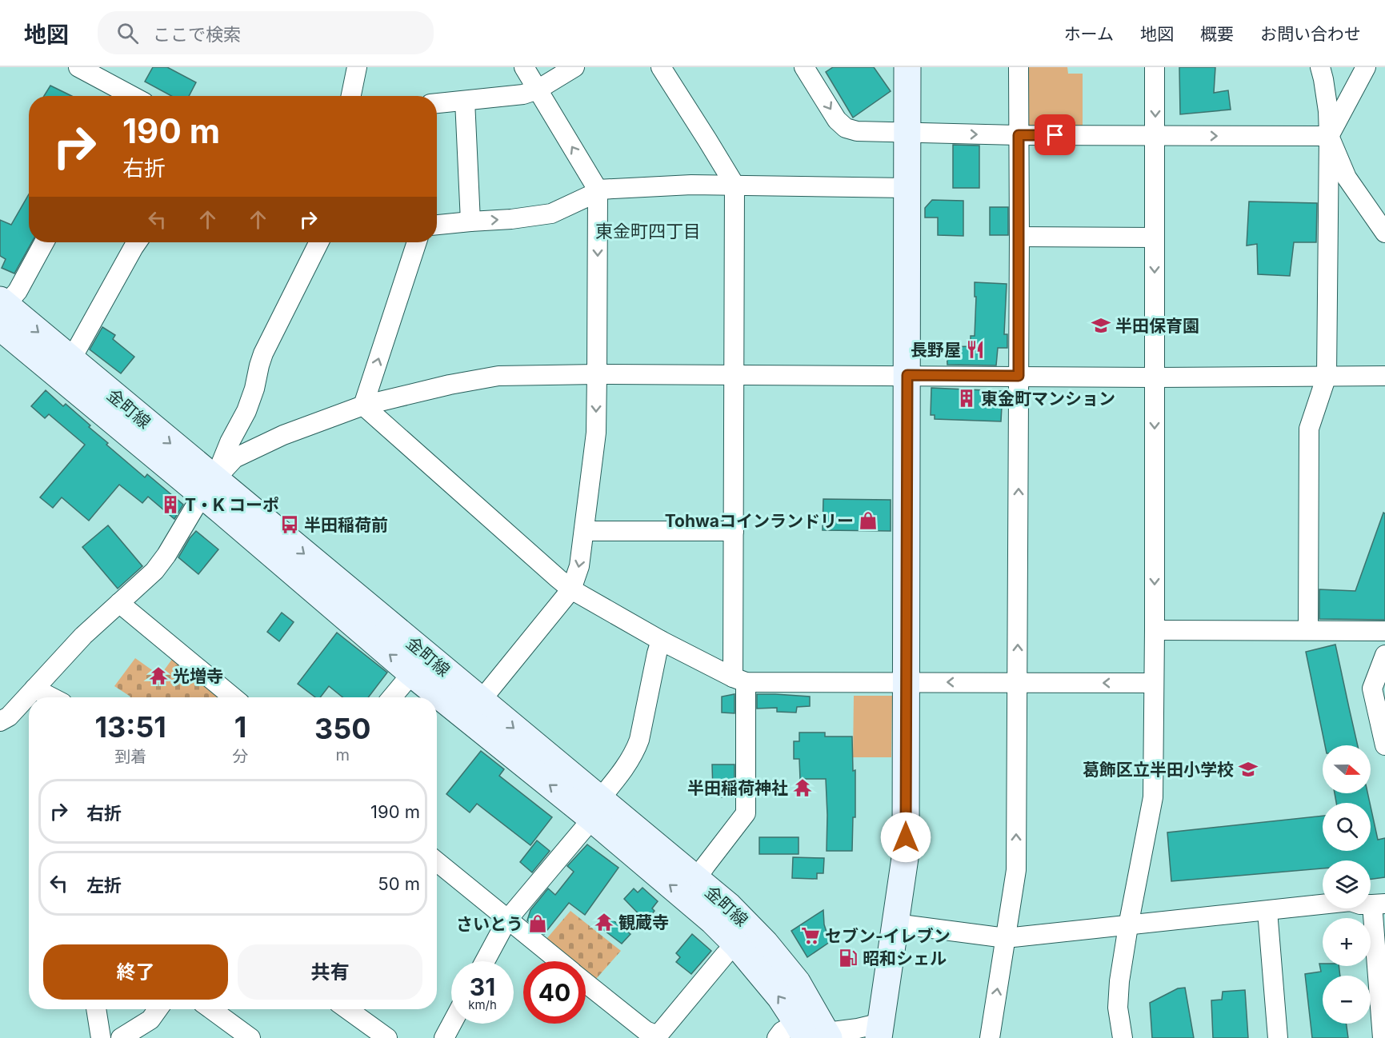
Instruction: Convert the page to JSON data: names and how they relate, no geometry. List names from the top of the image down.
{
  "streets": {
    "main road": ["金町線"]
  },
  "districts": ["東金町四丁目"],
  "places": {
    "school or university": ["半田保育園", "葛飾区立半田小学校"],
    "restaurant": ["長野屋"],
    "building": ["東金町マンション", "T・K コーポ"],
    "shop": ["Tohwaコインランドリー", "さいとう"],
    "bus stop": ["半田稲荷前"],
    "temple": ["光増寺", "半田稲荷神社", "観蔵寺"],
    "supermarket": ["セブン-イレブン"],
    "fuel station": ["昭和シェル"]
  },
  "north": "right",
  "page": {
    "header": "地図",
    "search": "ここで検索",
    "nav": [
      "ホーム",
      "地図",
      "概要",
      "お問い合わせ"
    ],
    "turn": ["190 m", "右折"],
    "eta": [
      "13:51",
      "到着",
      "1",
      "分",
      "350",
      "m"
    ],
    "map_buttons": ["+", "−"],
    "list": [
      {
        "name": "右折",
        "value": "190 m"
      },
      {
        "name": "左折",
        "value": "50 m"
      }
    ],
    "buttons": ["終了", "共有"],
    "speed": "31 km/h",
    "limit": "40"
  }
}
